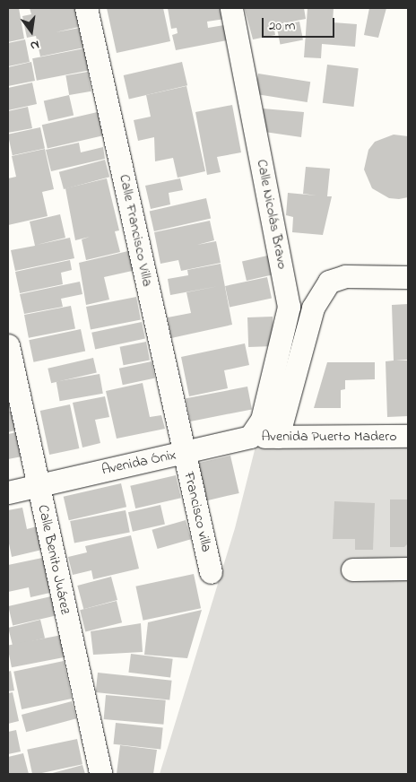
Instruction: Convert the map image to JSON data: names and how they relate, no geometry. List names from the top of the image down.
{
  "streets": {
    "street": [
      "Calle Nicolás Bravo",
      "Calle Francisco Villa",
      "Avenida Puerto Madero",
      "Avenida Ónix",
      "Francisco villa",
      "Calle Benito Juárez"
    ]
  },
  "crossings": [
    ["Calle Nicolás Bravo", "Avenida Puerto Madero"],
    ["Calle Nicolás Bravo", "Avenida Ónix"],
    ["Calle Francisco Villa", "Avenida Ónix"],
    ["Calle Francisco Villa", "Francisco villa"],
    ["Avenida Puerto Madero", "Avenida Ónix"],
    ["Avenida Ónix", "Francisco villa"],
    ["Avenida Ónix", "Calle Benito Juárez"]
  ],
  "scale_bar": "20 m",
  "north": "bottom"
}
